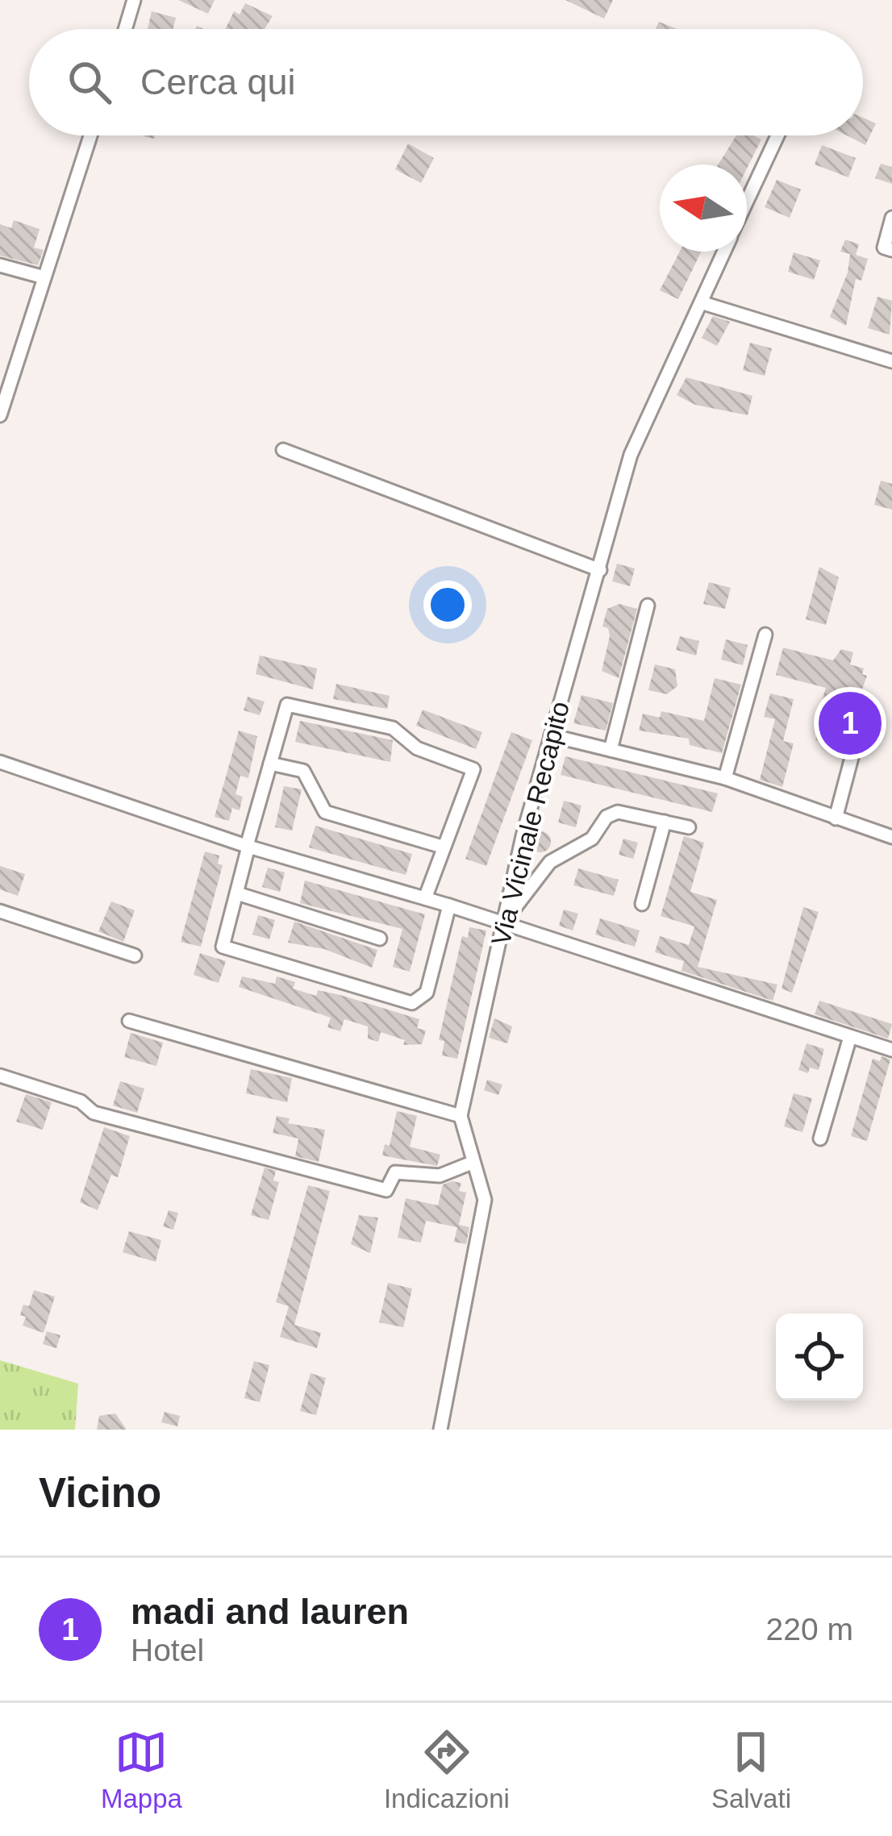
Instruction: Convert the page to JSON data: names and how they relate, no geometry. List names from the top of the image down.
{
  "streets": {
    "street": ["Via Vicinale Recapito"]
  },
  "north": "left",
  "page": {
    "search": "Cerca qui",
    "pins": "1",
    "heading": "Vicino",
    "list": [
      {
        "mark": "1",
        "name": "madi and lauren",
        "note": "Hotel",
        "value": "220 m"
      }
    ],
    "nav": ["Mappa", "Indicazioni", "Salvati"]
  }
}
